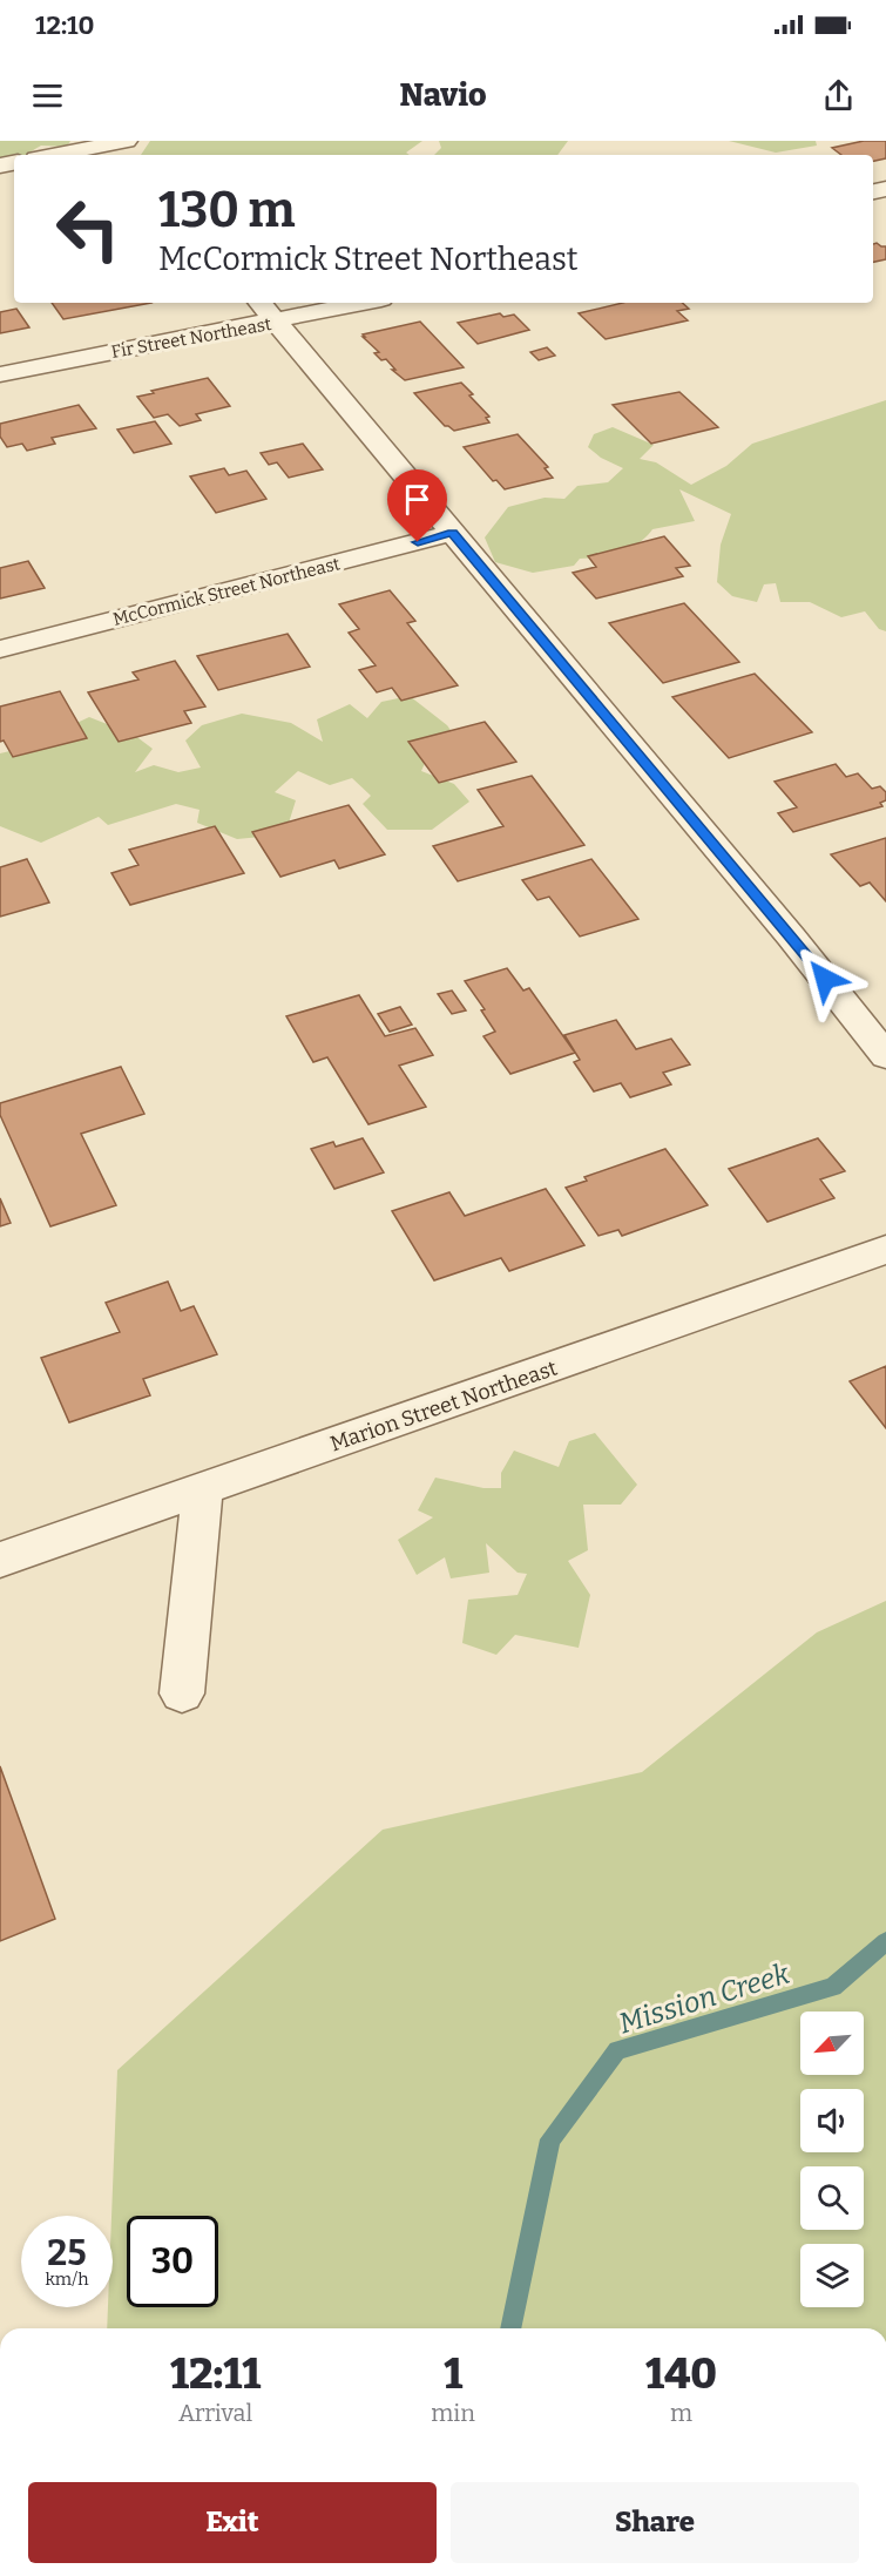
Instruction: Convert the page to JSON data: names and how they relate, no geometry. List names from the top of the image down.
{
  "streets": {
    "street": ["Fir Street Northeast", "McCormick Street Northeast", "Marion Street Northeast"]
  },
  "water": ["Mission Creek"],
  "north": "bottom left",
  "page": {
    "status": "12:10",
    "header": "Navio",
    "turn": ["130 m", "McCormick Street Northeast"],
    "speed": "25 km/h",
    "limit": "30",
    "eta": [
      "12:11",
      "Arrival",
      "1",
      "min",
      "140",
      "m"
    ],
    "buttons": ["Exit", "Share"]
  }
}
